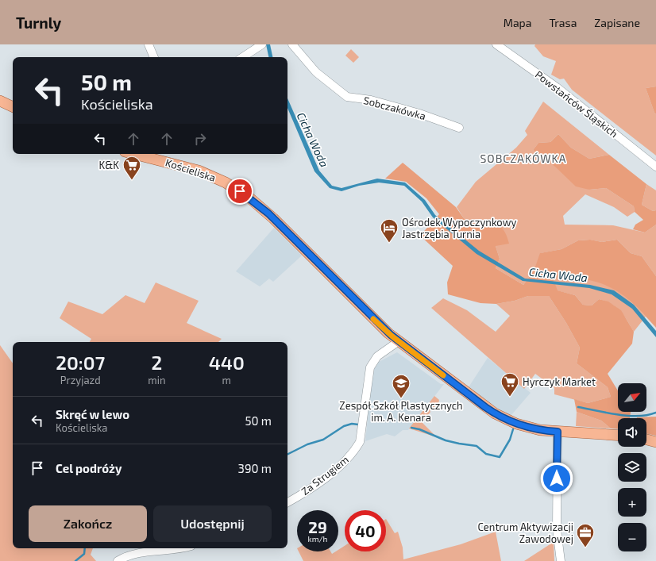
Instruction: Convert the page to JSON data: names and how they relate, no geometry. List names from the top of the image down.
{
  "streets": {
    "main road": ["Kościeliska"],
    "street": ["Powstańców Śląskich", "Sobczakówka", "Za Strugiem"]
  },
  "crossings": [
    ["Kościeliska", "Za Strugiem"]
  ],
  "districts": ["SOBCZAKÓWKA"],
  "water": ["Cicha Woda"],
  "places": {
    "supermarket": ["K&K", "Hyrczyk Market"],
    "hotel": ["Ośrodek Wypoczynkowy Jastrzębia Turnia"],
    "school or university": ["Zespół Szkół Plastycznych im. A. Kenara"],
    "office": ["Centrum Aktywizacji Zawodowej"]
  },
  "north": "top right",
  "page": {
    "header": "Turnly",
    "nav": ["Mapa", "Trasa", "Zapisane"],
    "turn": ["50 m", "Kościeliska"],
    "eta": [
      "20:07",
      "Przyjazd",
      "2",
      "min",
      "440",
      "m"
    ],
    "map_buttons": ["+", "−"],
    "list": [
      {
        "name": "Skręć w lewo",
        "note": "Kościeliska",
        "value": "50 m"
      },
      {
        "name": "Cel podróży",
        "value": "390 m"
      }
    ],
    "buttons": ["Zakończ", "Udostępnij"],
    "speed": "29 km/h",
    "limit": "40"
  }
}
